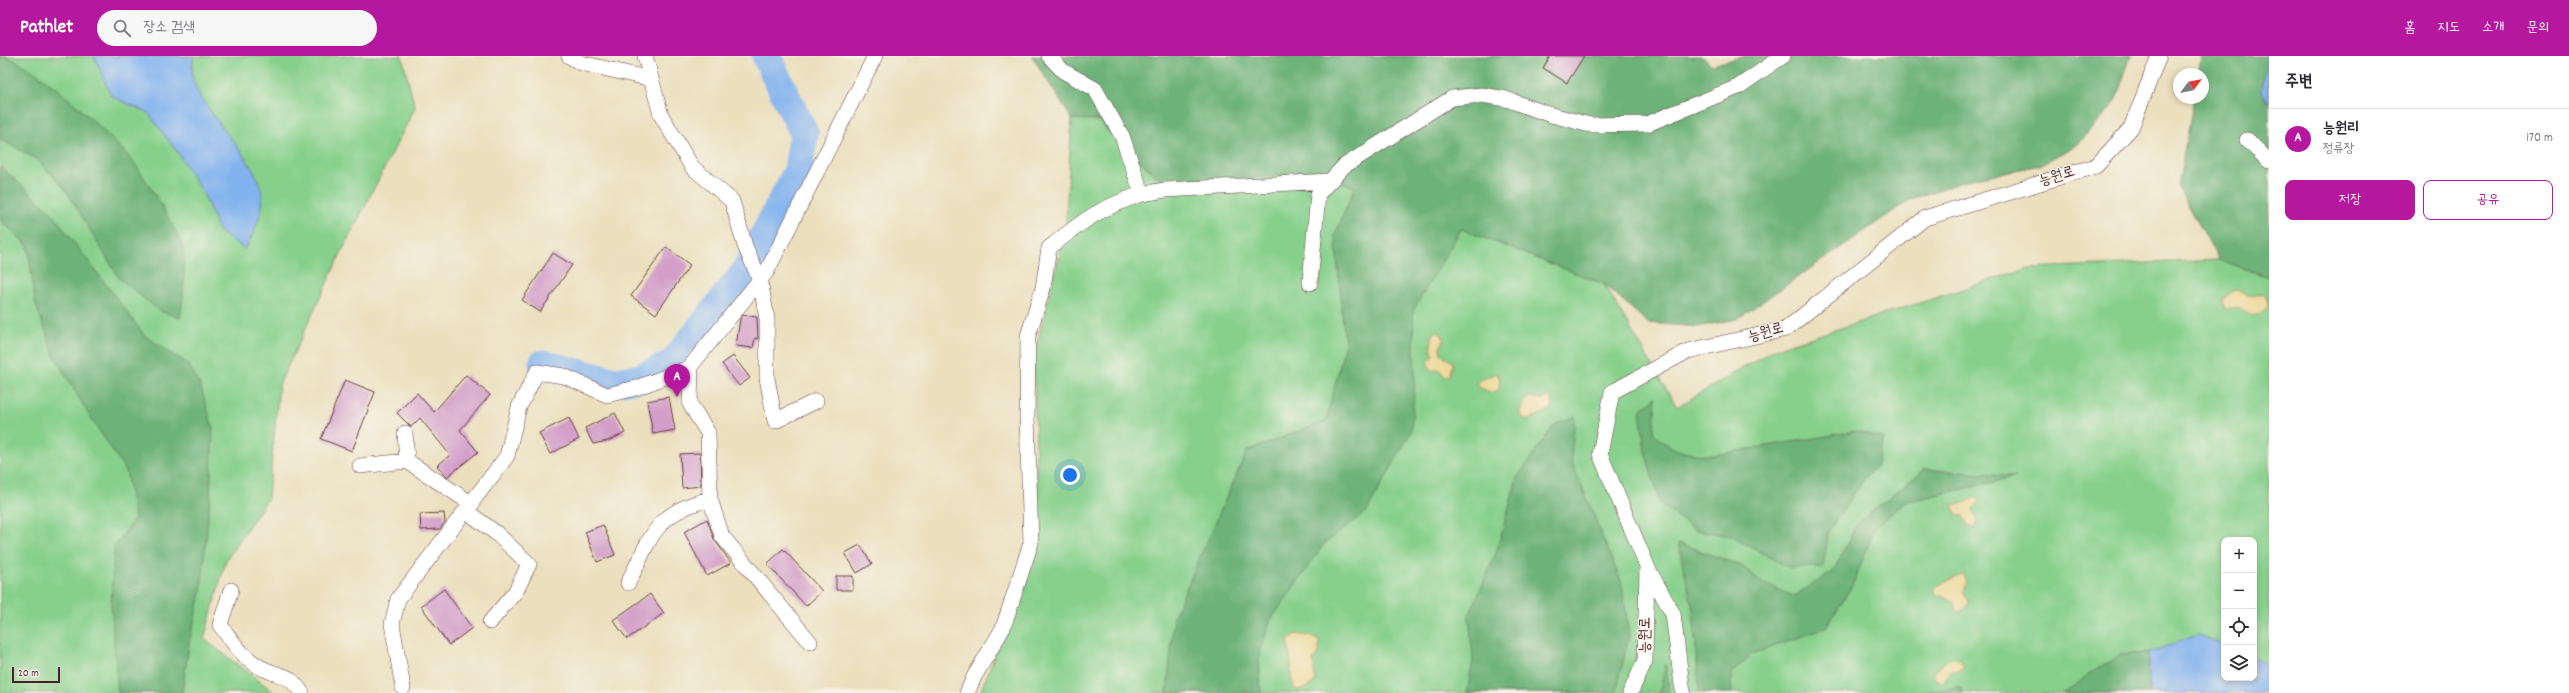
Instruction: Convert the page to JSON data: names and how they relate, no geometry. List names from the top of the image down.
{
  "streets": {
    "street": ["능원로"]
  },
  "scale_bar": "20 m",
  "north": "top right",
  "page": {
    "header": "Pathlet",
    "search": "장소 검색",
    "nav": [
      "홈",
      "지도",
      "소개",
      "문의"
    ],
    "heading": "주변",
    "list": [
      {
        "mark": "A",
        "name": "능원리",
        "note": "정류장",
        "value": "170 m"
      }
    ],
    "buttons": ["저장", "공유"],
    "pins": "A",
    "map_buttons": ["+", "−"],
    "scale": "20 m"
  }
}
